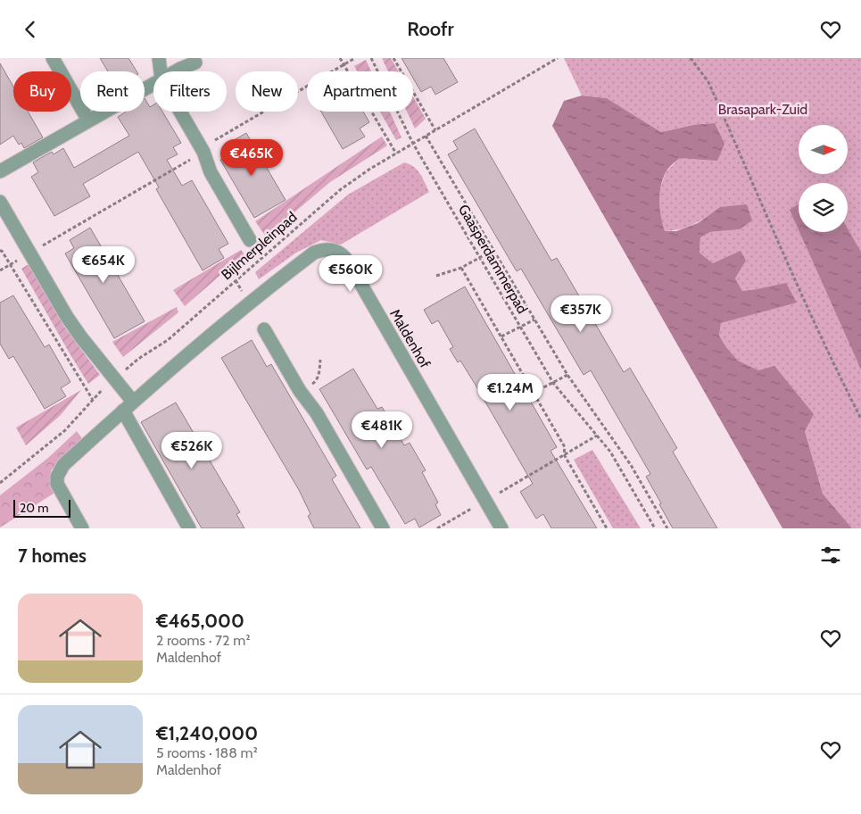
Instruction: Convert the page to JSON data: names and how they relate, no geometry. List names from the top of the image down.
{
  "streets": {
    "street": ["Maldenhof"],
    "path": ["Bijlmerpleinpad", "Gaasperdammerpad"]
  },
  "crossings": [
    ["Bijlmerpleinpad", "Gaasperdammerpad"]
  ],
  "parks": ["Brasapark-Zuid"],
  "scale_bar": "20 m",
  "north": "right",
  "page": {
    "header": "Roofr",
    "chip": [
      "Buy",
      "Rent",
      "Filters",
      "New",
      "Apartment"
    ],
    "price": [
      "€465K",
      "€654K",
      "€560K",
      "€357K",
      "€1.24M",
      "€481K",
      "€526K"
    ],
    "scale": "20 m",
    "heading": "7 homes",
    "list": [
      {
        "name": "€465,000",
        "note": "2 rooms · 72 m² · Maldenhof"
      },
      {
        "name": "€1,240,000",
        "note": "5 rooms · 188 m² · Maldenhof"
      }
    ]
  }
}
